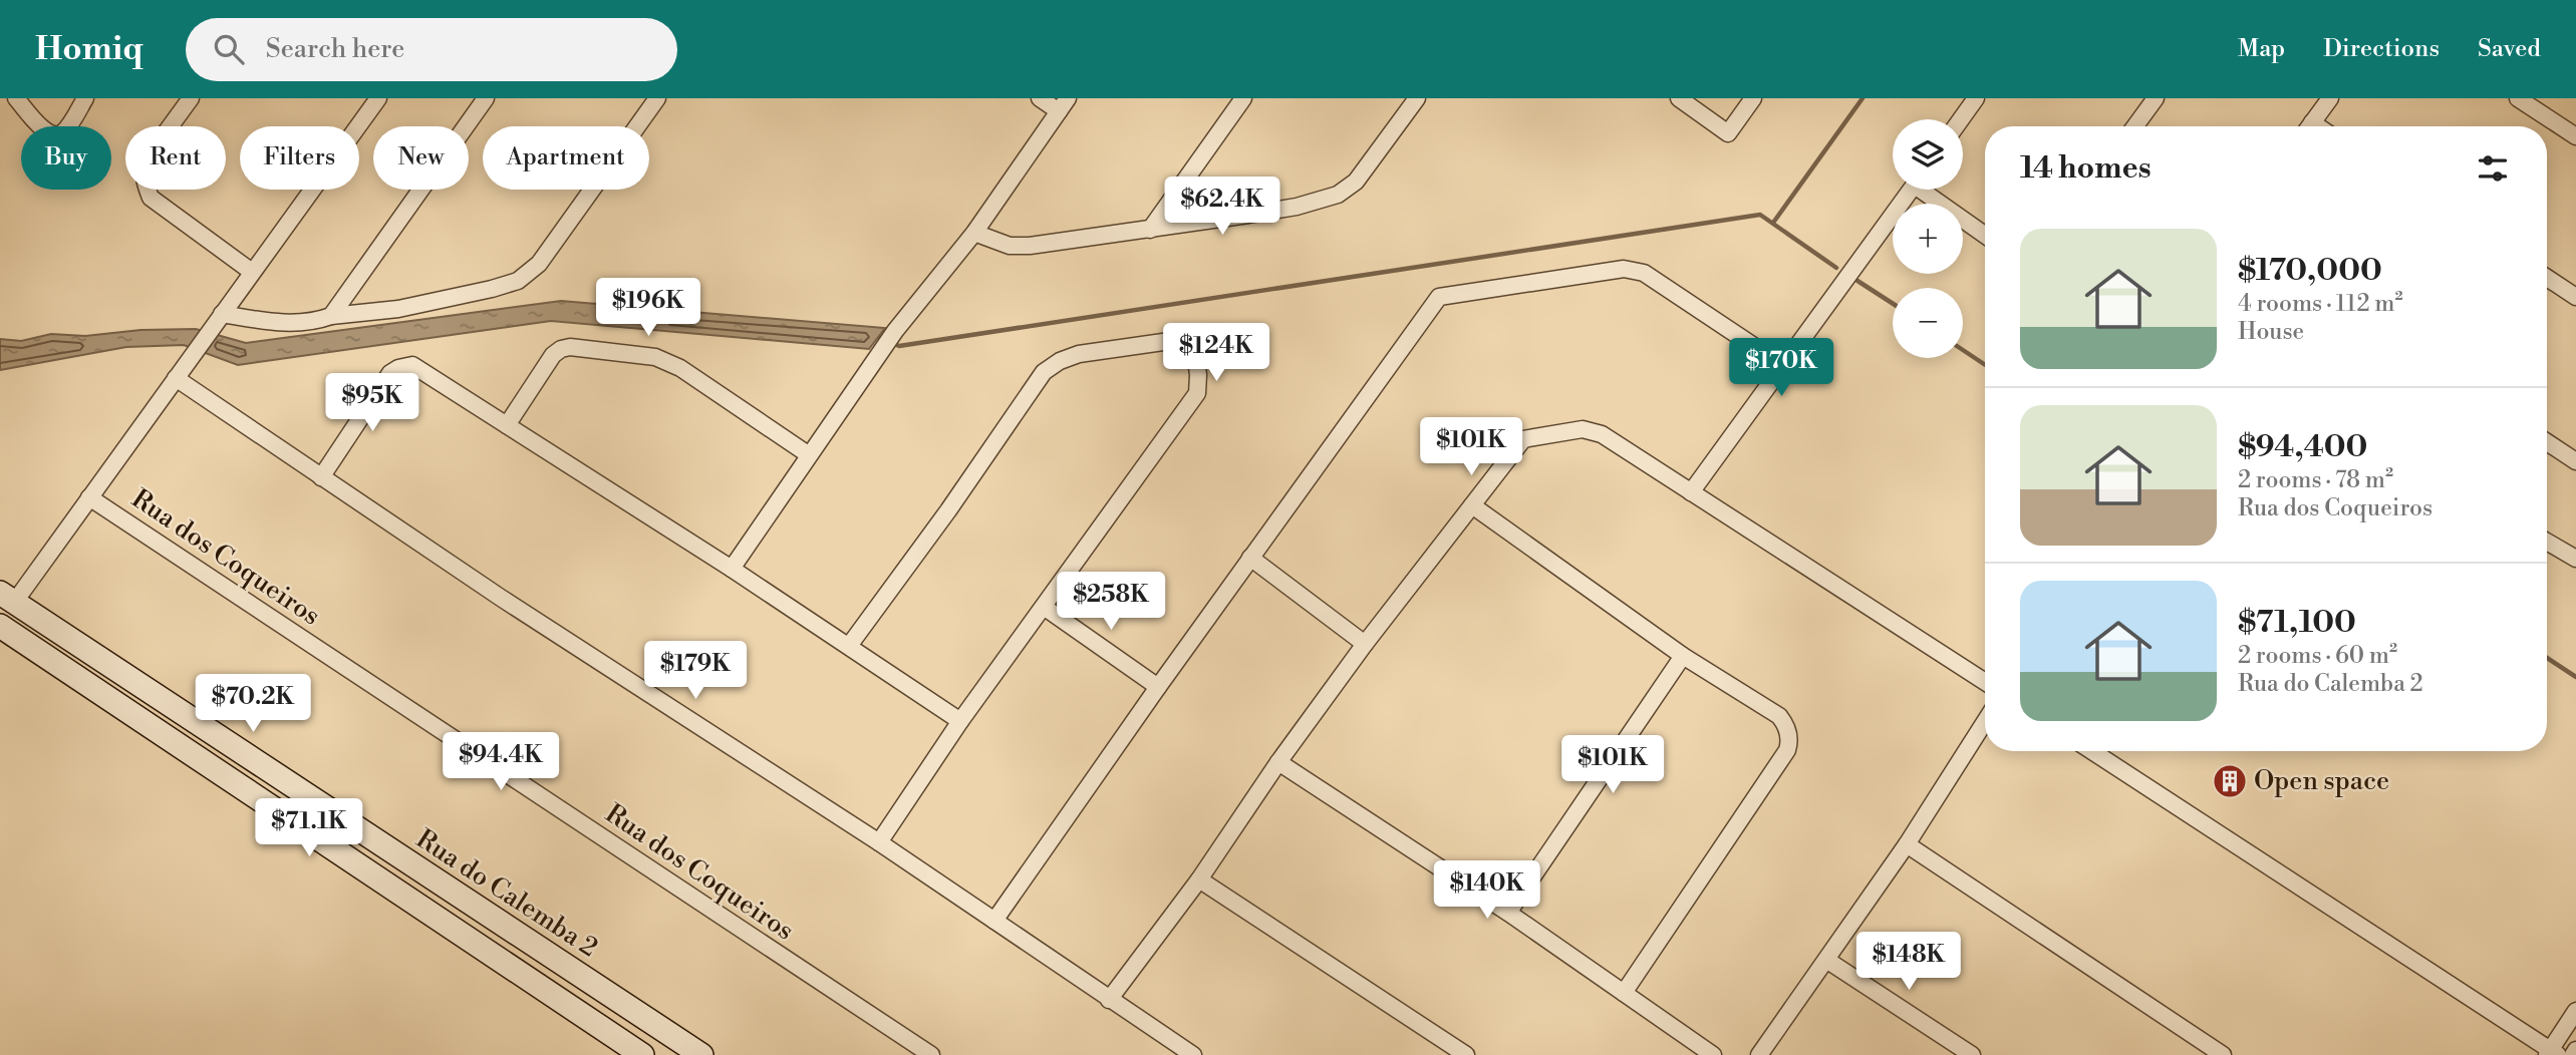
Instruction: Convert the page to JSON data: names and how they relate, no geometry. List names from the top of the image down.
{
  "streets": {
    "main road": ["Rua do Calemba 2"],
    "street": ["Rua dos Coqueiros"]
  },
  "places": {
    "building": ["Open space"]
  },
  "page": {
    "header": "Homiq",
    "search": "Search here",
    "nav": ["Map", "Directions", "Saved"],
    "map_buttons": ["+", "−"],
    "chip": [
      "Buy",
      "Rent",
      "Filters",
      "New",
      "Apartment"
    ],
    "heading": "14 homes",
    "price": [
      "$62.4K",
      "$196K",
      "$124K",
      "$170K",
      "$95K",
      "$101K",
      "$258K",
      "$179K",
      "$70.2K",
      "$94.4K",
      "$101K",
      "$71.1K",
      "$140K",
      "$148K"
    ],
    "list": [
      {
        "name": "$170,000",
        "note": "4 rooms · 112 m² · House"
      },
      {
        "name": "$94,400",
        "note": "2 rooms · 78 m² · Rua dos Coqueiros"
      },
      {
        "name": "$71,100",
        "note": "2 rooms · 60 m² · Rua do Calemba 2"
      }
    ]
  }
}
